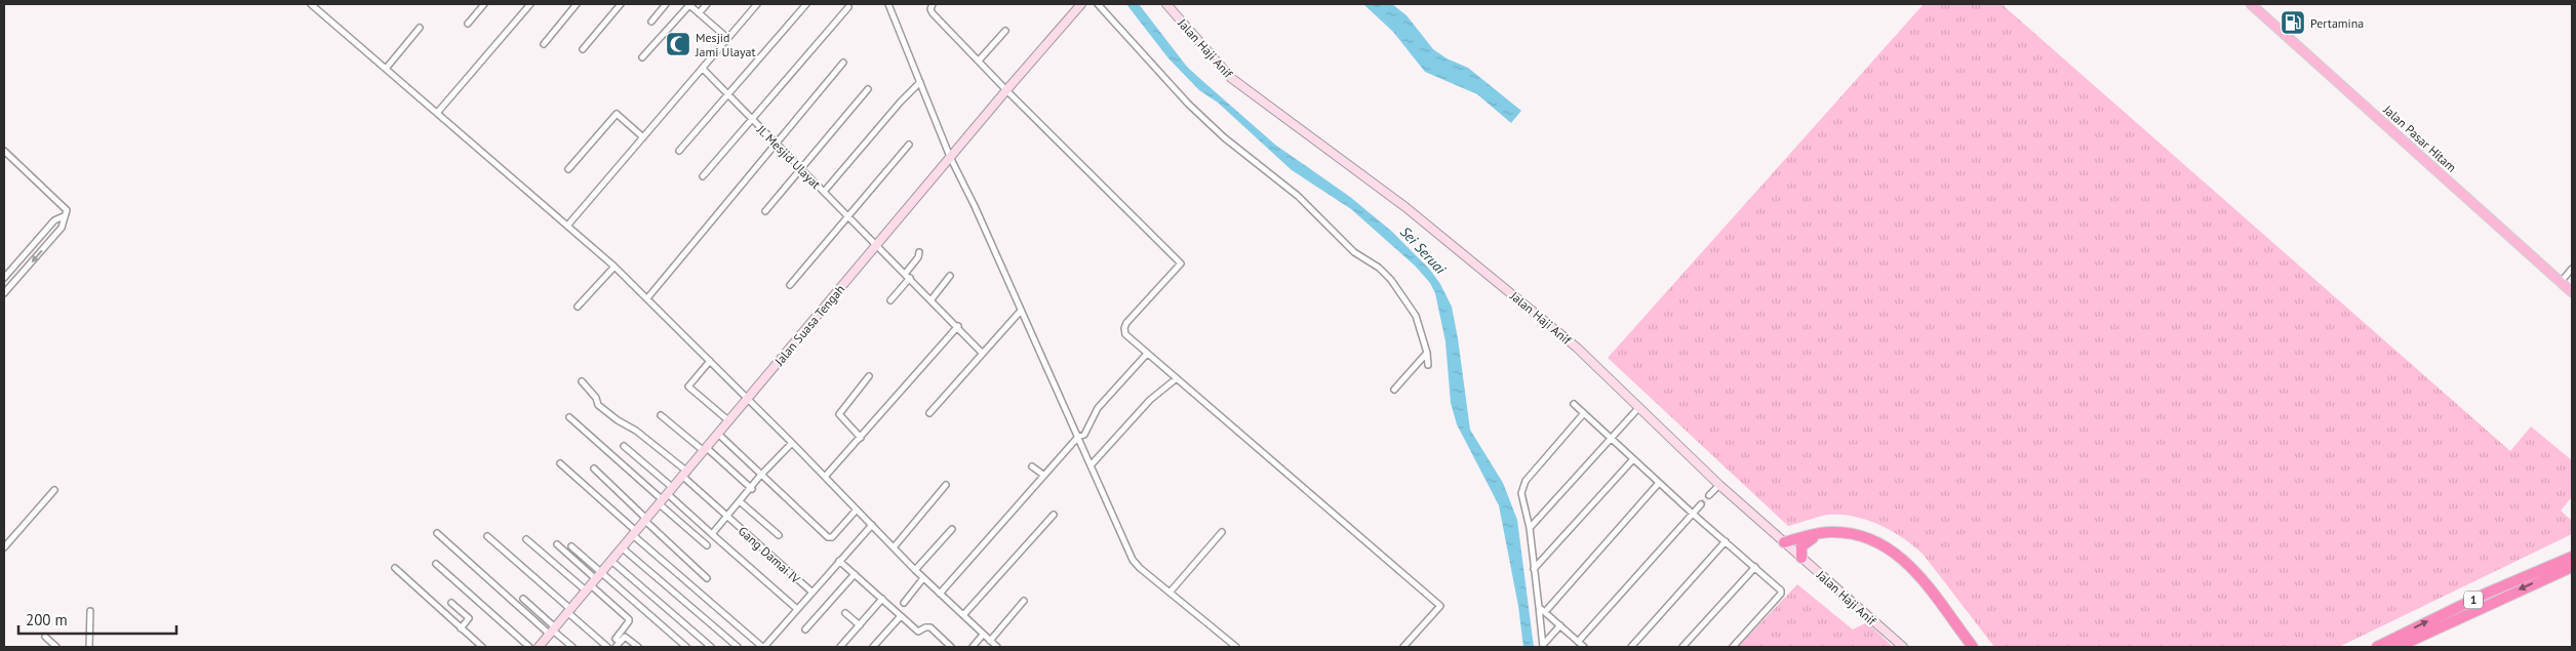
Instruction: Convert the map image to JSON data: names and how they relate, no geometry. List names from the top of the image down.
{
  "streets": {
    "highway": ["1"],
    "main road": ["Jalan Haji Anif", "Jalan Pasar Hitam", "Jalan Suasa Tengah"],
    "street": ["Jl. Mesjid Ulayat", "Gang Damai IV"]
  },
  "crossings": [
    ["Jl. Mesjid Ulayat", "Jalan Suasa Tengah"],
    ["Jalan Suasa Tengah", "Gang Damai IV"]
  ],
  "water": ["Sei Seruai"],
  "places": {
    "fuel station": ["Pertamina"],
    "mosque": ["Mesjid Jami Ulayat"]
  },
  "scale_bar": "200 m"
}
